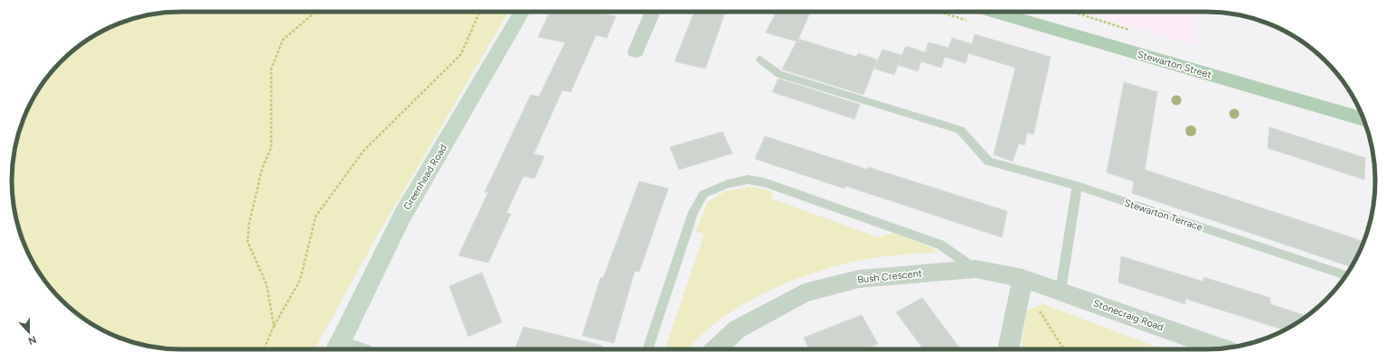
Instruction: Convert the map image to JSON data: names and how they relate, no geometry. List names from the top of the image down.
{
  "streets": {
    "main road": ["Stewarton Street"],
    "street": ["Greenhead Road", "Bush Crescent", "Stonecraig Road"],
    "lane": ["Stewarton Terrace"]
  },
  "crossings": [
    ["Bush Crescent", "Stonecraig Road"]
  ],
  "north": "bottom"
}
